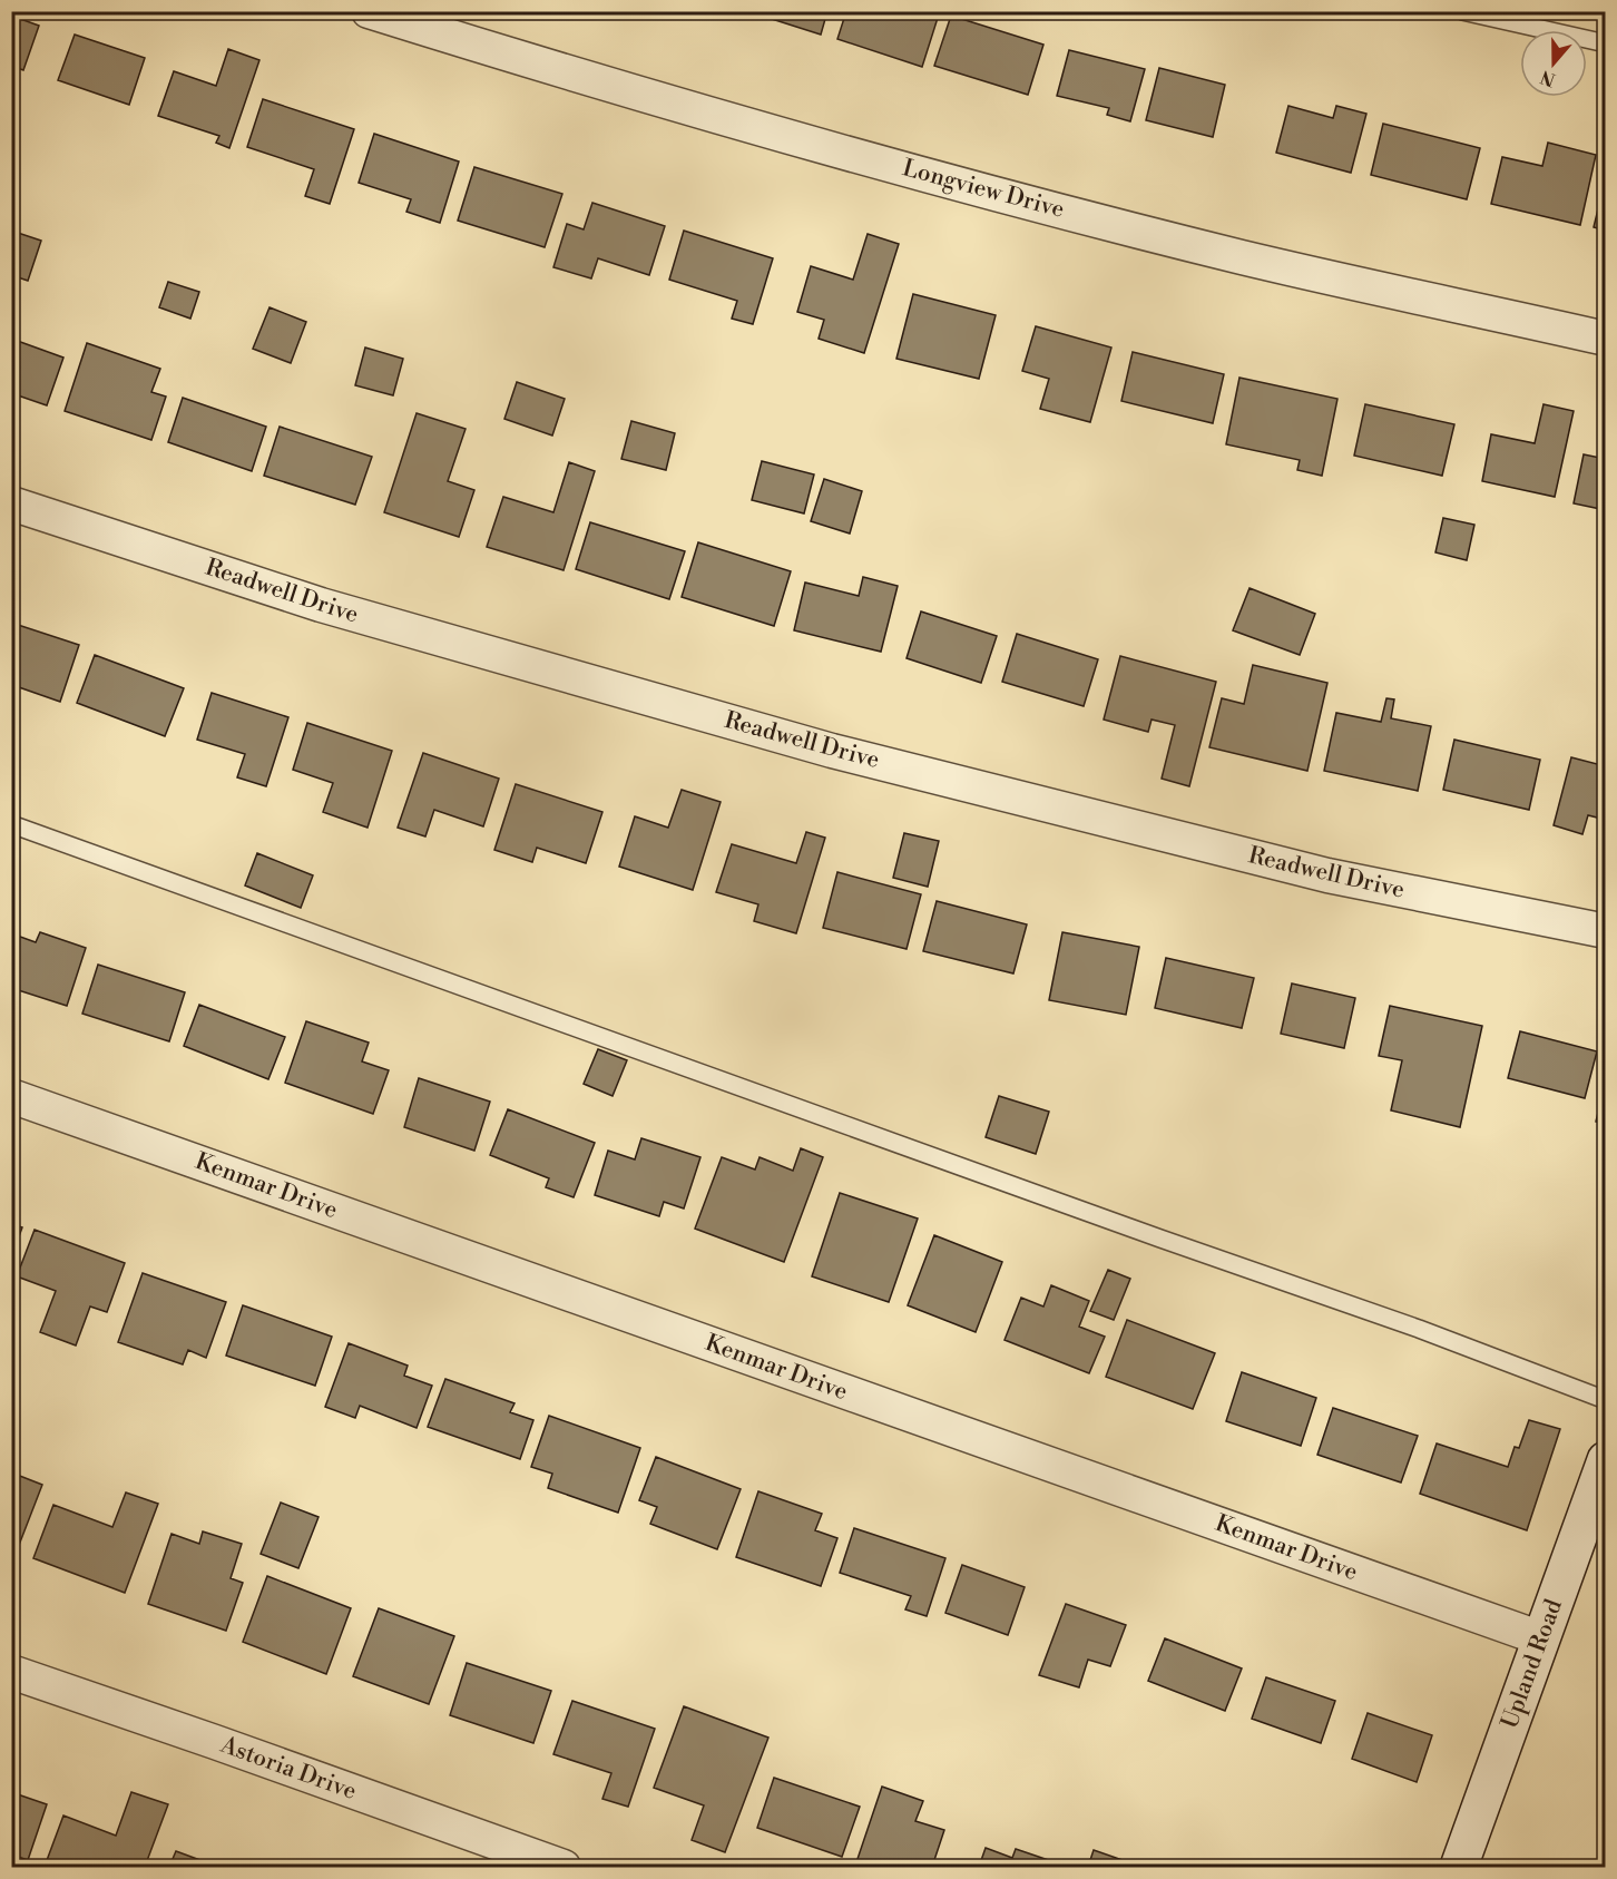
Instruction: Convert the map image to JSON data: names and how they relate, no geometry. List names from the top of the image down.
{
  "streets": {
    "street": [
      "Longview Drive",
      "Readwell Drive",
      "Kenmar Drive",
      "Upland Road",
      "Astoria Drive"
    ]
  },
  "crossings": [
    ["Kenmar Drive", "Upland Road"]
  ],
  "north": "bottom"
}
